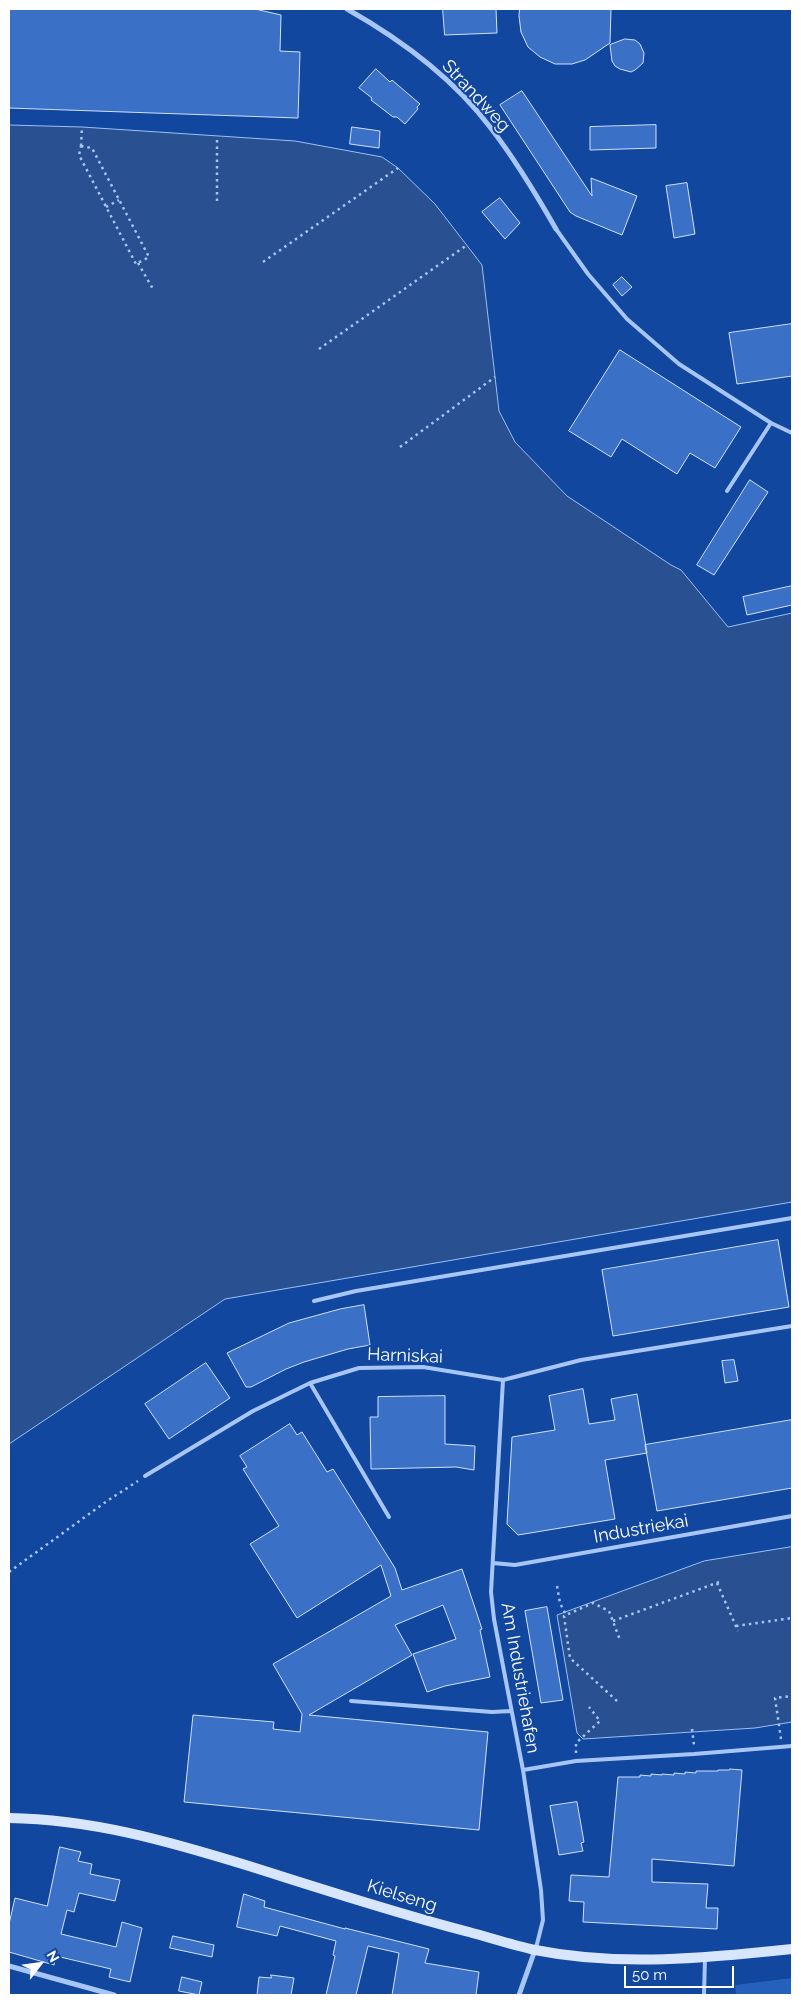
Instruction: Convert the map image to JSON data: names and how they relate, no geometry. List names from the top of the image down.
{
  "streets": {
    "street": ["Strandweg", "Kielseng"],
    "lane": ["Harniskai", "Industriekai", "Am Industriehafen"]
  },
  "crossings": [
    ["Harniskai", "Am Industriehafen"],
    ["Industriekai", "Am Industriehafen"],
    ["Am Industriehafen", "Kielseng"]
  ],
  "scale_bar": "50 m",
  "north": "top right"
}
